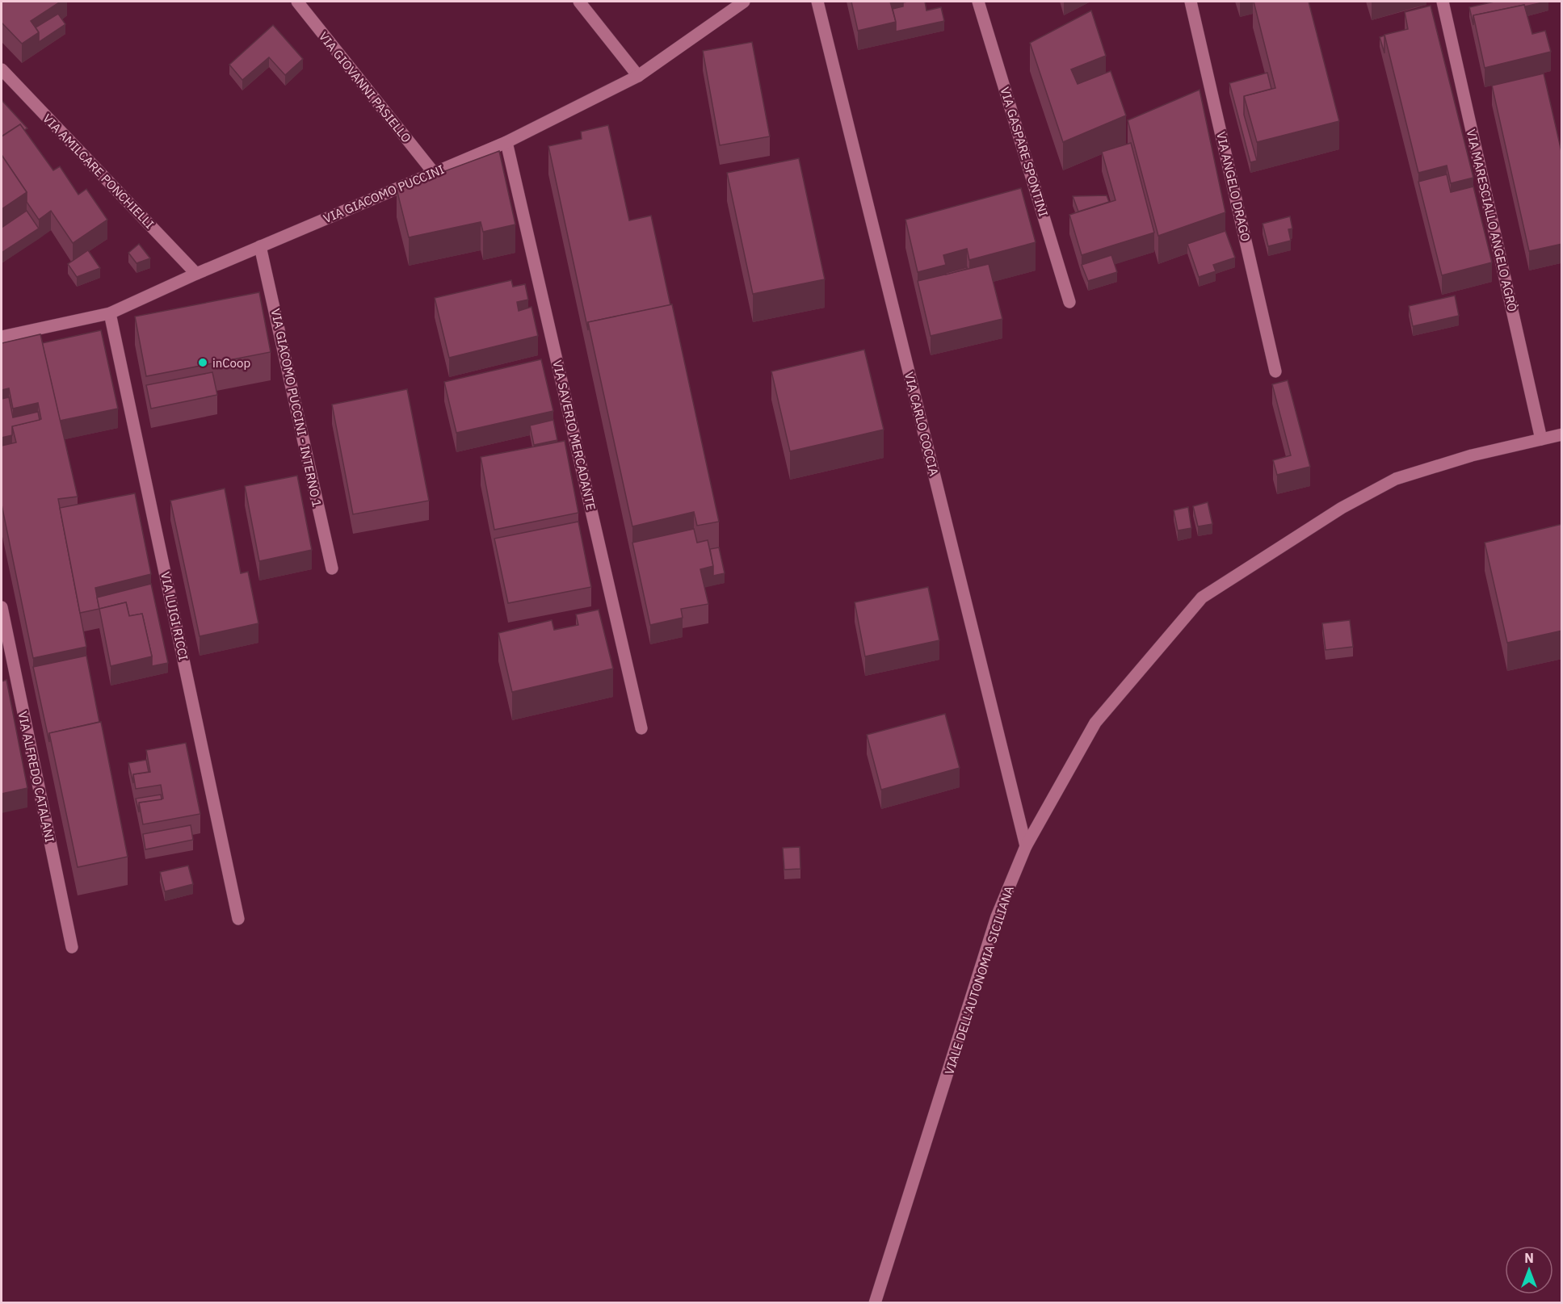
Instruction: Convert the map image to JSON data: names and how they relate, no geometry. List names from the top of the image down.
{
  "streets": {
    "street": [
      "VIA GIOVANNI PASIELLO",
      "VIA GASPARE SPONTINI",
      "VIA AMILCARE PONCHIELLI",
      "VIA ANGELO DRAGO",
      "VIA GIACOMO PUCCINI",
      "VIA MARESCIALLO ANGELO AGRÒ",
      "VIA GIACOMO PUCCINI - INTERNO 1",
      "VIA CARLO COCCIA",
      "VIA SAVERIO MERCADANTE",
      "VIA LUIGI RICCI",
      "VIA ALFREDO CATALANI",
      "VIALE DELL'AUTONOMIA SICILIANA"
    ]
  },
  "crossings": [
    ["VIA GIOVANNI PASIELLO", "VIA GIACOMO PUCCINI"],
    ["VIA AMILCARE PONCHIELLI", "VIA GIACOMO PUCCINI"],
    ["VIA GIACOMO PUCCINI", "VIA GIACOMO PUCCINI - INTERNO 1"],
    ["VIA GIACOMO PUCCINI", "VIA SAVERIO MERCADANTE"],
    ["VIA GIACOMO PUCCINI", "VIA LUIGI RICCI"],
    ["VIA MARESCIALLO ANGELO AGRÒ", "VIALE DELL'AUTONOMIA SICILIANA"],
    ["VIA CARLO COCCIA", "VIALE DELL'AUTONOMIA SICILIANA"]
  ],
  "places": ["inCoop"],
  "north": "top"
}
